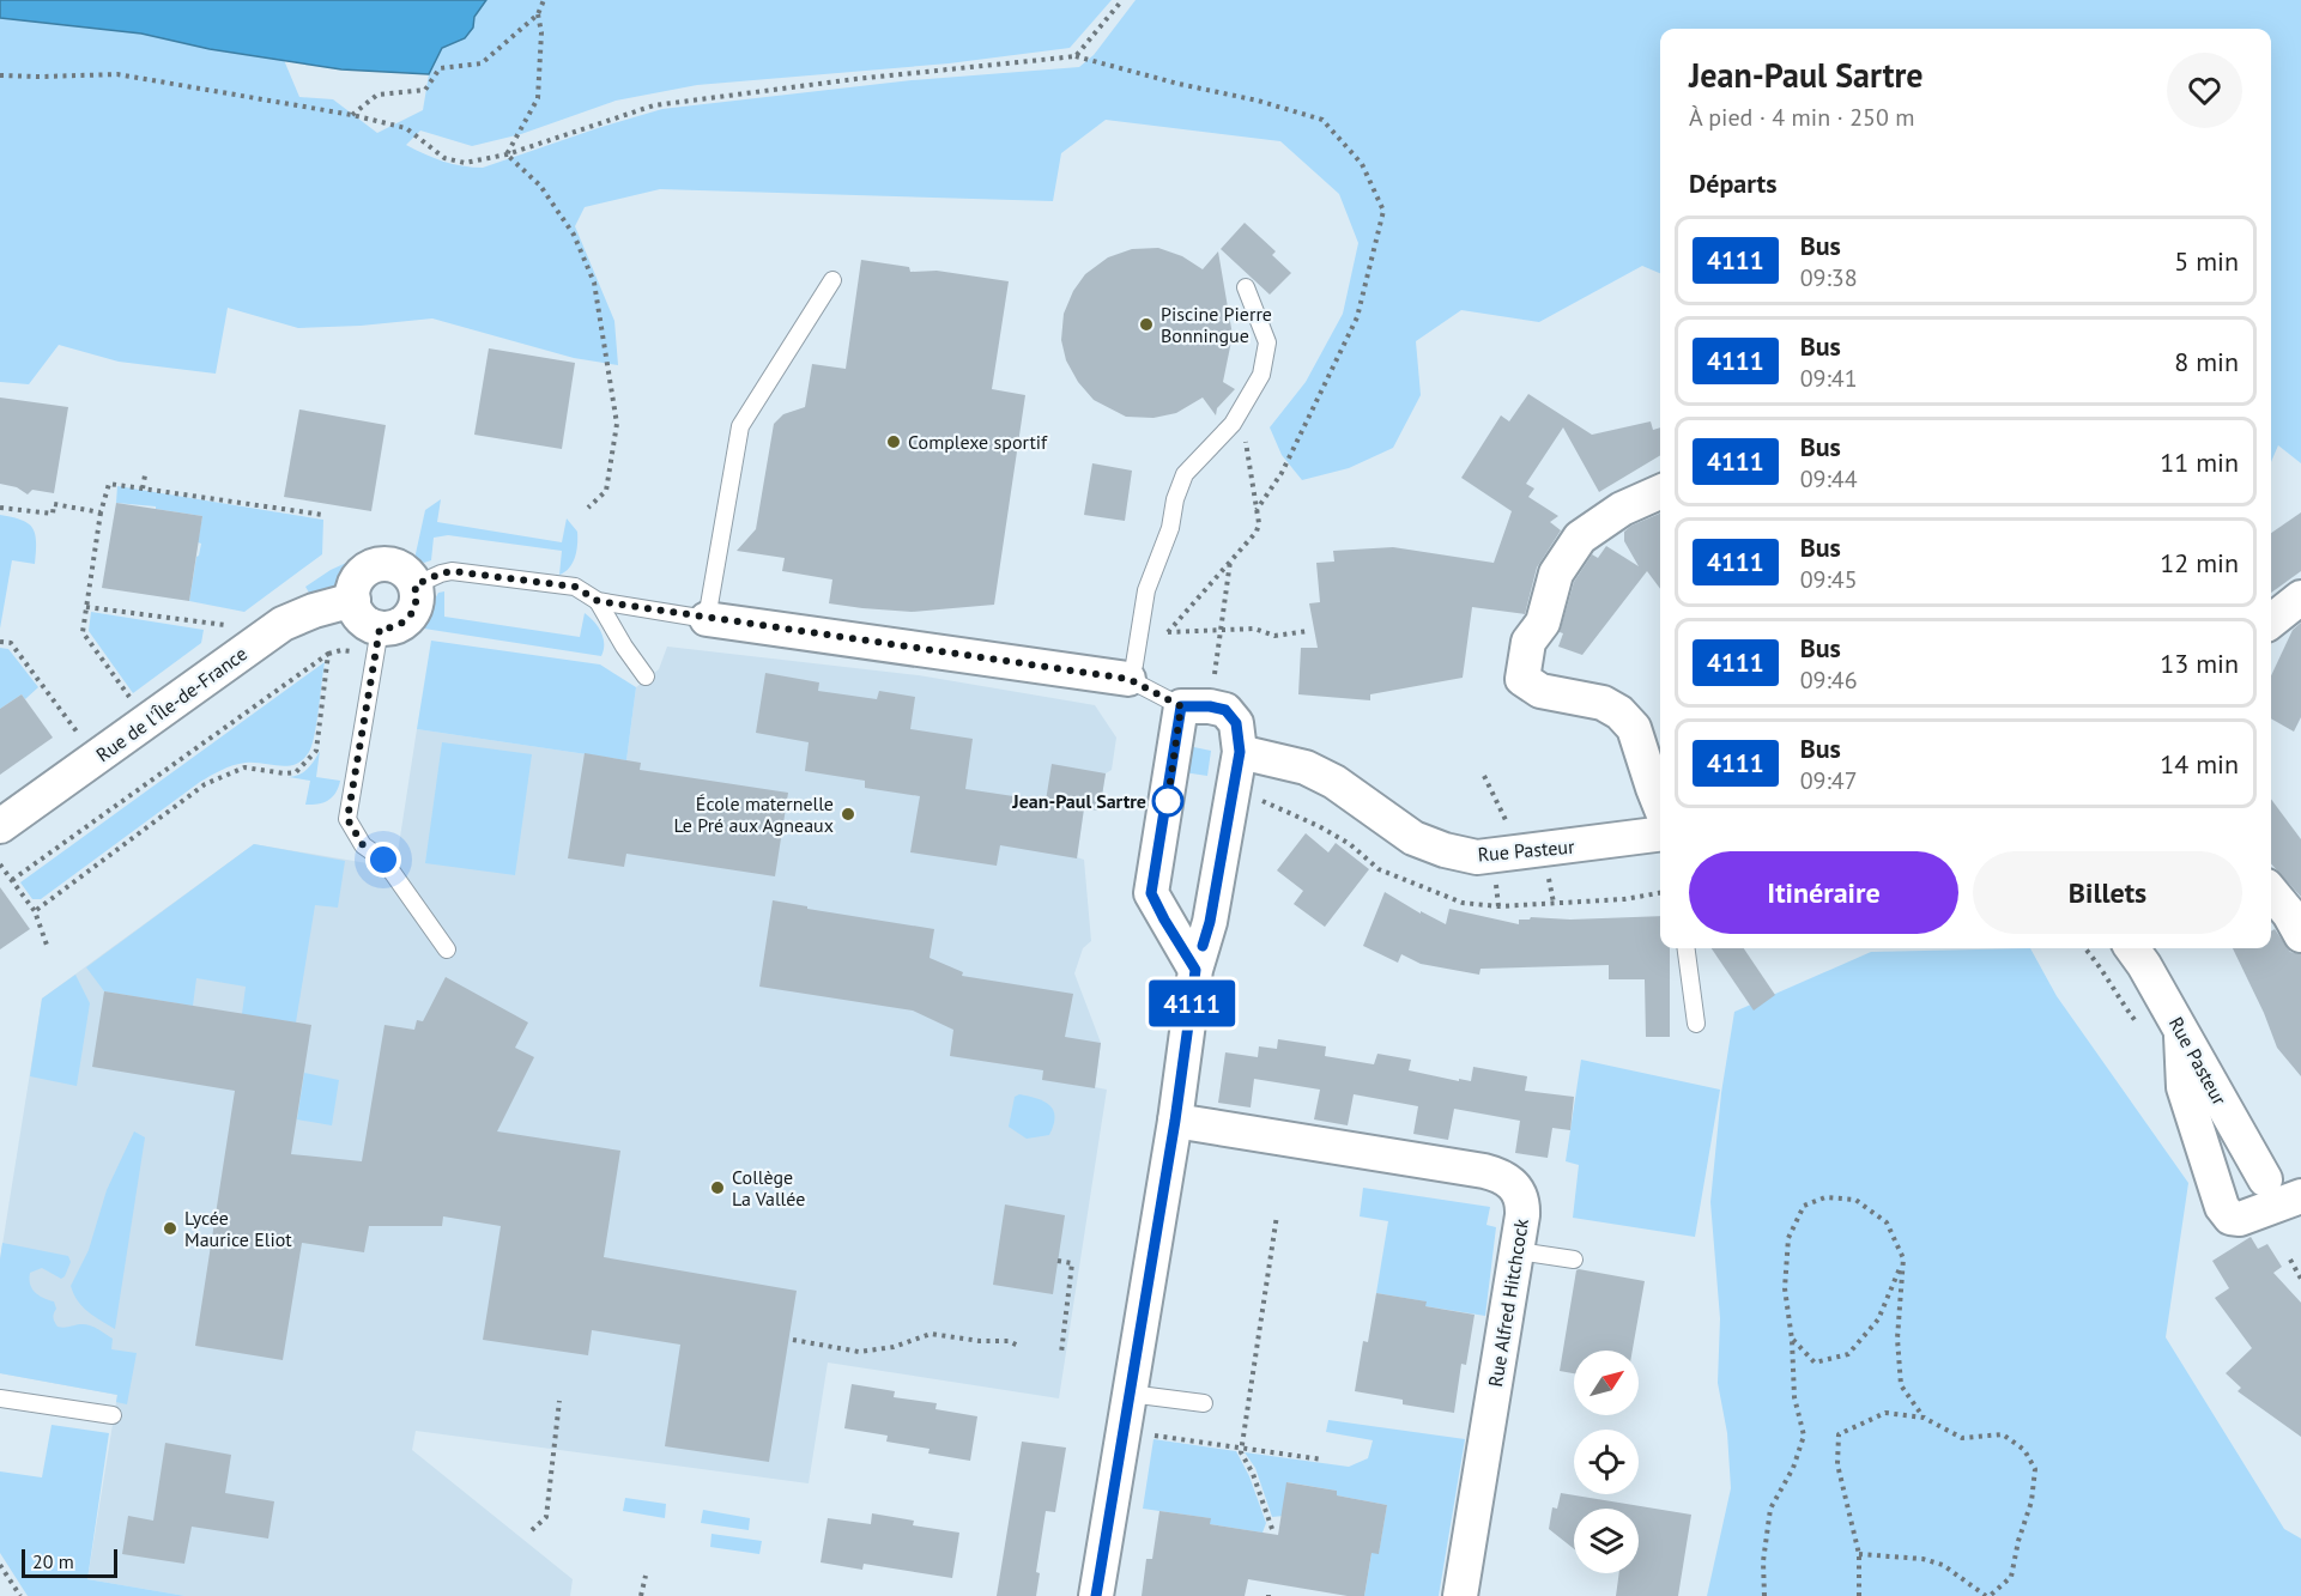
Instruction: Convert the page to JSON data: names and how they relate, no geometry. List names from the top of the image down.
{
  "streets": {
    "street": ["Rue de l'Île-de-France", "Rue Pasteur", "Rue Alfred Hitchcock"]
  },
  "places": [
    "Piscine Pierre Bonningue",
    "Complexe sportif",
    "Jean-Paul Sartre",
    "École maternelle Le Pré aux Agneaux",
    "Collège La Vallée",
    "Lycée Maurice Eliot"
  ],
  "lines": ["bus line 4111"],
  "scale_bar": "20 m",
  "north": "top right",
  "page": {
    "on_map": "4111",
    "heading": [
      ["Jean-Paul Sartre", "À pied · 4 min · 250 m"],
      "Départs"
    ],
    "list": [
      {
        "mark": "4111",
        "name": "Bus",
        "note": "09:38",
        "value": "5 min"
      },
      {
        "mark": "4111",
        "name": "Bus",
        "note": "09:41",
        "value": "8 min"
      },
      {
        "mark": "4111",
        "name": "Bus",
        "note": "09:44",
        "value": "11 min"
      },
      {
        "mark": "4111",
        "name": "Bus",
        "note": "09:45",
        "value": "12 min"
      },
      {
        "mark": "4111",
        "name": "Bus",
        "note": "09:46",
        "value": "13 min"
      },
      {
        "mark": "4111",
        "name": "Bus",
        "note": "09:47",
        "value": "14 min"
      }
    ],
    "buttons": ["Itinéraire", "Billets"],
    "scale": "20 m"
  }
}
